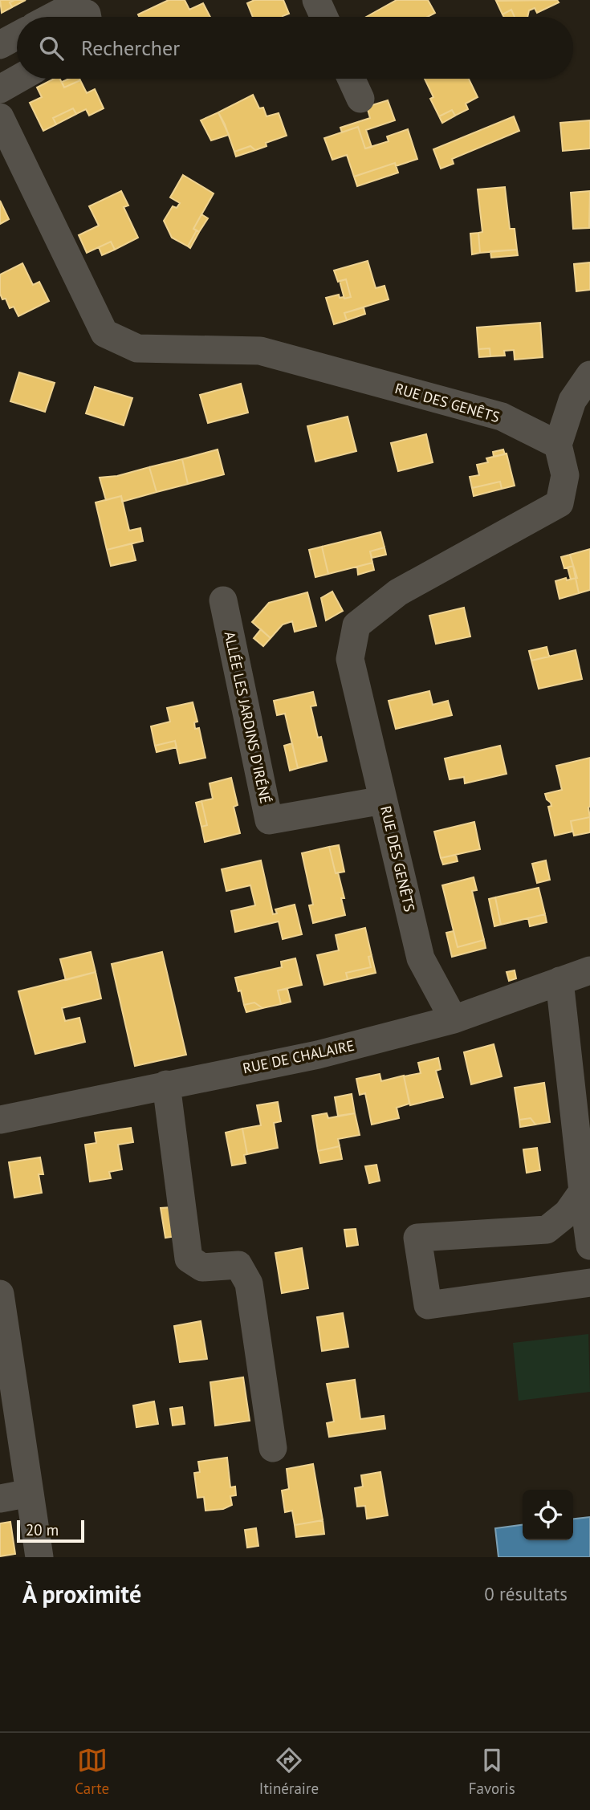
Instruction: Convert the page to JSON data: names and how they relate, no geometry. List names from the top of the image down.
{
  "streets": {
    "street": ["RUE DES GENÊTS", "ALLÉE LES JARDINS D'IRÉNÉ", "RUE DE CHALAIRE"]
  },
  "crossings": [
    ["RUE DES GENÊTS", "ALLÉE LES JARDINS D'IRÉNÉ"],
    ["RUE DES GENÊTS", "RUE DE CHALAIRE"]
  ],
  "scale_bar": "20 m",
  "page": {
    "search": "Rechercher",
    "scale": "20 m",
    "heading": ["À proximité", "0 résultats"],
    "nav": ["Carte", "Itinéraire", "Favoris"]
  }
}
